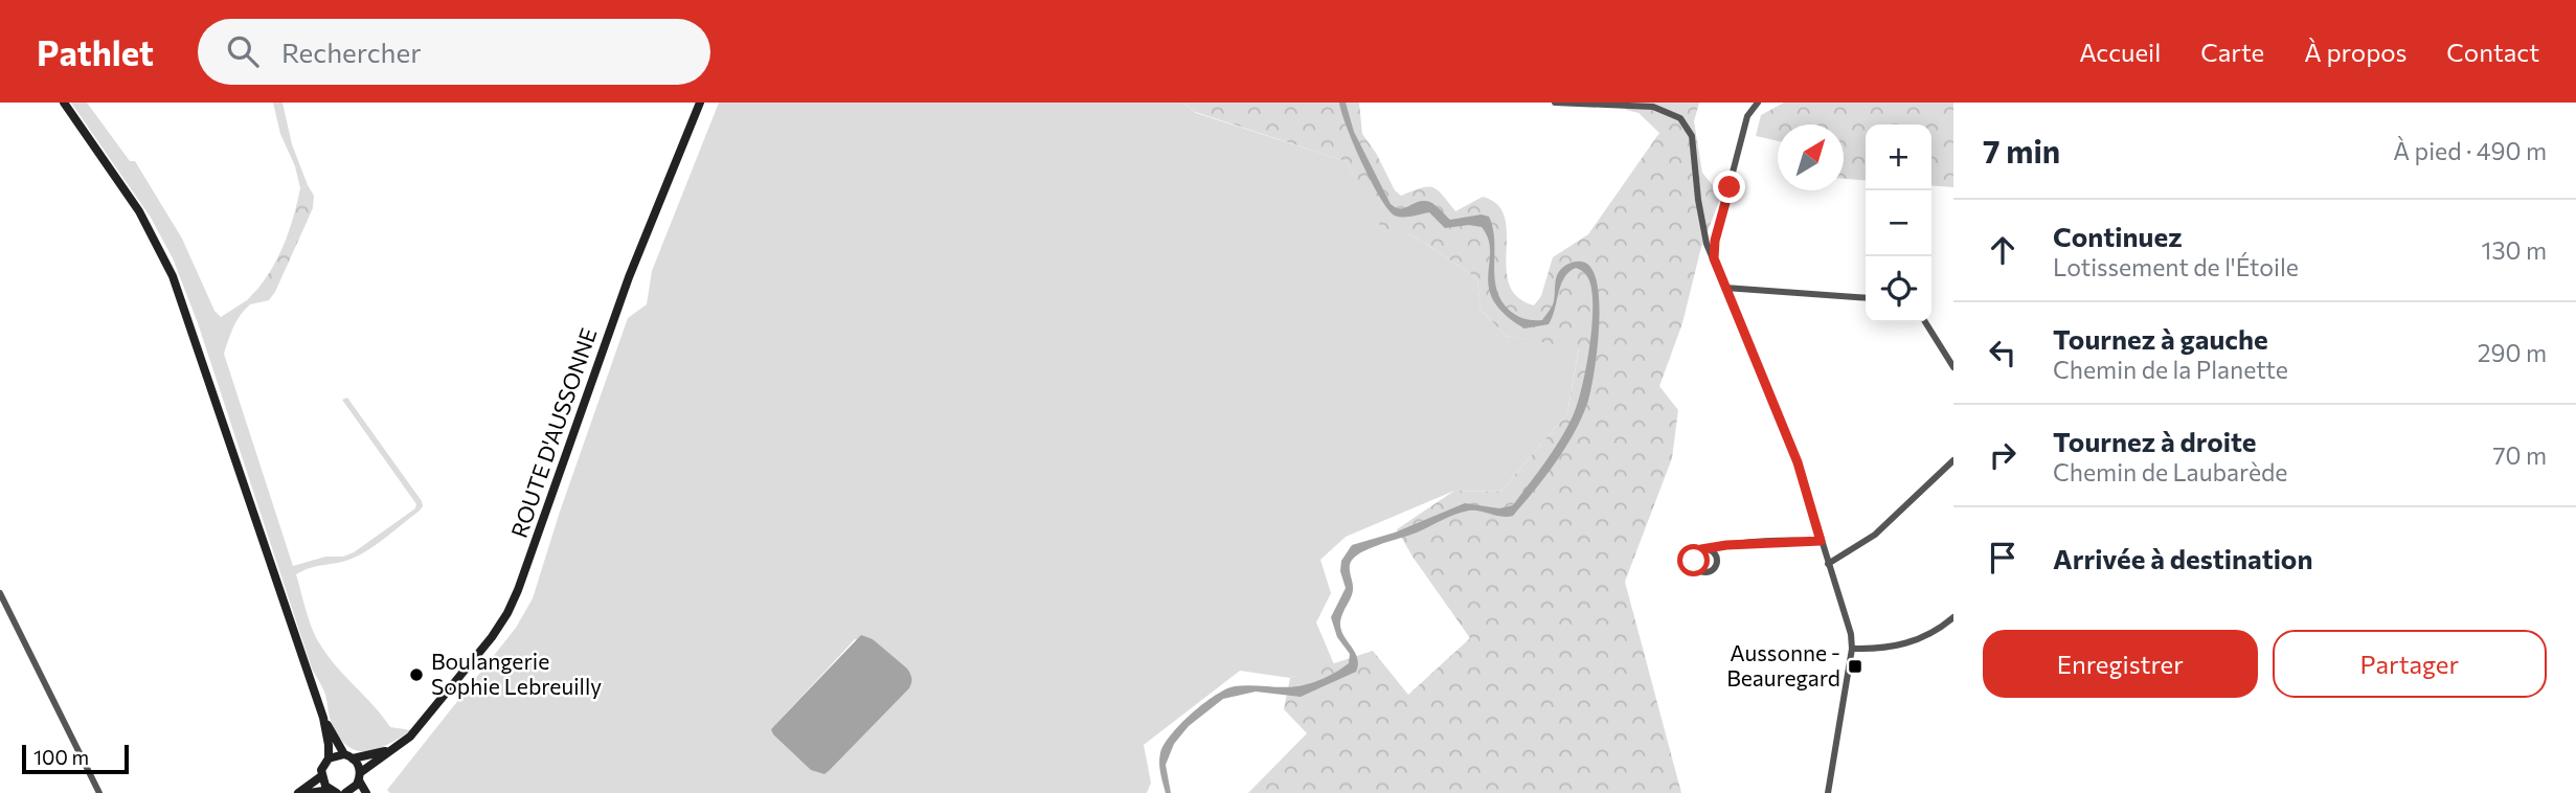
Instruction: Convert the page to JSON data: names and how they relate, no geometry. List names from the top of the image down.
{
  "streets": {
    "main road": ["ROUTE D'AUSSONNE"]
  },
  "places": {
    "transit": ["Aussonne - Beauregard"],
    "other": ["Boulangerie Sophie Lebreuilly"]
  },
  "scale_bar": "100 m",
  "north": "top right",
  "page": {
    "header": "Pathlet",
    "search": "Rechercher",
    "nav": [
      "Accueil",
      "Carte",
      "À propos",
      "Contact"
    ],
    "heading": ["7 min", "À pied · 490 m"],
    "map_buttons": ["+", "−"],
    "list": [
      ["Continuez", "Lotissement de l'Étoile", "130 m"],
      ["Tournez à gauche", "Chemin de la Planette", "290 m"],
      ["Tournez à droite", "Chemin de Laubarède", "70 m"],
      "Arrivée à destination"
    ],
    "buttons": ["Enregistrer", "Partager"],
    "scale": "100 m"
  }
}
